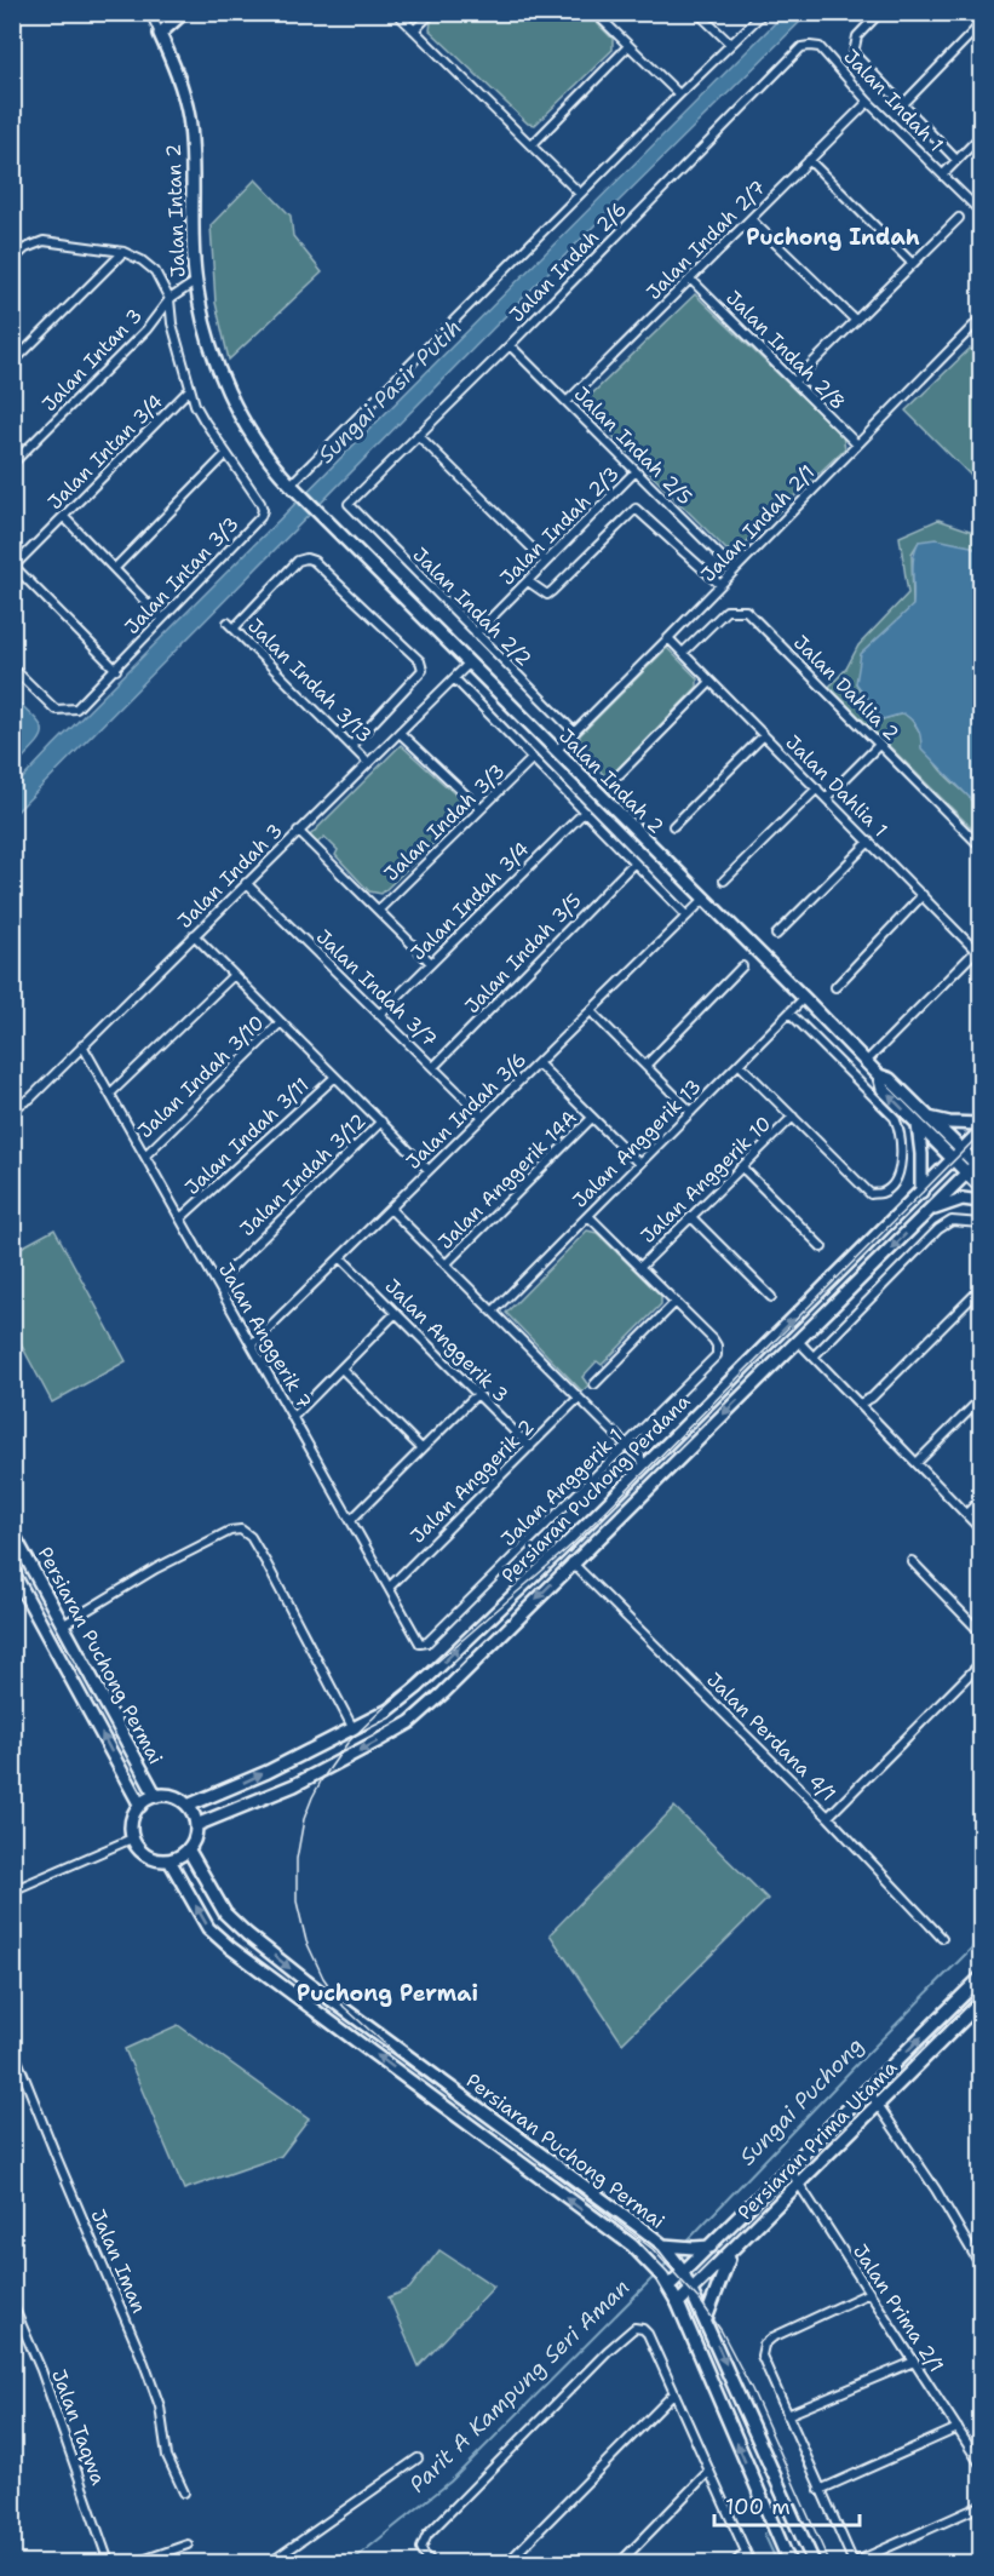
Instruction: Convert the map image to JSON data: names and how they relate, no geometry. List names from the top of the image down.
{
  "streets": {
    "main road": [
      "Jalan Intan 2",
      "Jalan Indah 2",
      "Persiaran Puchong Perdana",
      "Persiaran Puchong Permai",
      "Persiaran Prima Utama"
    ],
    "street": [
      "Jalan Indah 1",
      "Jalan Indah 2/7",
      "Jalan Indah 2/6",
      "Jalan Indah 2/8",
      "Jalan Intan 3",
      "Jalan Indah 2/5",
      "Jalan Intan 3/4",
      "Jalan Indah 2/1",
      "Jalan Indah 2/3",
      "Jalan Intan 3/3",
      "Jalan Indah 2/2",
      "Jalan Indah 3/13",
      "Jalan Dahlia 2",
      "Jalan Dahlia 1",
      "Jalan Indah 3/3",
      "Jalan Indah 3",
      "Jalan Indah 3/4",
      "Jalan Indah 3/5",
      "Jalan Indah 3/7",
      "Jalan Indah 3/10",
      "Jalan Indah 3/6",
      "Jalan Indah 3/11",
      "Jalan Anggerik 13",
      "Jalan Indah 3/12",
      "Jalan Anggerik 14A",
      "Jalan Anggerik 10",
      "Jalan Anggerik 7",
      "Jalan Anggerik 3",
      "Jalan Anggerik 2",
      "Jalan Anggerik 1",
      "Jalan Perdana 4/1",
      "Jalan Iman",
      "Jalan Prima 2/1",
      "Jalan Taqwa"
    ]
  },
  "crossings": [
    ["Jalan Indah 1", "Jalan Indah 2/7"],
    ["Jalan Indah 1", "Jalan Indah 2/6"],
    ["Jalan Intan 2", "Jalan Intan 3"],
    ["Jalan Intan 2", "Jalan Indah 2"],
    ["Jalan Indah 2/7", "Jalan Indah 2/8"],
    ["Jalan Indah 2/7", "Jalan Indah 2/5"],
    ["Jalan Indah 2/6", "Jalan Indah 2/5"],
    ["Jalan Indah 2/6", "Jalan Indah 2/2"],
    ["Jalan Indah 2/8", "Jalan Indah 2/1"],
    ["Jalan Intan 3", "Jalan Intan 3/3"],
    ["Jalan Indah 2/5", "Jalan Indah 2/1"],
    ["Jalan Indah 2/5", "Jalan Indah 2/3"],
    ["Jalan Intan 3/4", "Jalan Intan 3/3"],
    ["Jalan Indah 2/1", "Jalan Indah 2/2"],
    ["Jalan Indah 2/1", "Jalan Indah 2"],
    ["Jalan Indah 2/1", "Jalan Dahlia 1"],
    ["Jalan Indah 2/3", "Jalan Indah 2/2"],
    ["Jalan Indah 3/13", "Jalan Indah 3"],
    ["Jalan Dahlia 2", "Jalan Dahlia 1"],
    ["Jalan Indah 2", "Jalan Indah 3"],
    ["Jalan Indah 2", "Jalan Indah 3/6"],
    ["Jalan Indah 2", "Jalan Anggerik 13"],
    ["Jalan Indah 2", "Persiaran Puchong Perdana"],
    ["Jalan Indah 3", "Jalan Indah 3/7"],
    ["Jalan Indah 3", "Jalan Anggerik 7"],
    ["Jalan Indah 3/4", "Jalan Indah 3/7"],
    ["Jalan Indah 3/5", "Jalan Indah 3/7"],
    ["Jalan Indah 3/7", "Jalan Indah 3/6"],
    ["Jalan Indah 3/10", "Jalan Anggerik 7"],
    ["Jalan Indah 3/6", "Jalan Anggerik 7"],
    ["Jalan Indah 3/6", "Jalan Anggerik 3"],
    ["Jalan Indah 3/11", "Jalan Anggerik 7"],
    ["Jalan Indah 3/12", "Jalan Anggerik 7"],
    ["Jalan Anggerik 7", "Jalan Anggerik 2"],
    ["Jalan Anggerik 7", "Jalan Anggerik 1"],
    ["Jalan Anggerik 3", "Jalan Anggerik 2"],
    ["Persiaran Puchong Perdana", "Persiaran Puchong Permai"],
    ["Persiaran Puchong Perdana", "Jalan Perdana 4/1"],
    ["Persiaran Puchong Permai", "Persiaran Prima Utama"],
    ["Persiaran Prima Utama", "Jalan Prima 2/1"]
  ],
  "districts": ["Puchong Indah", "Puchong Permai"],
  "water": ["Sungai Pasir Putih", "Sungai Puchong", "Parit A Kampung Seri Aman"],
  "scale_bar": "100 m"
}
